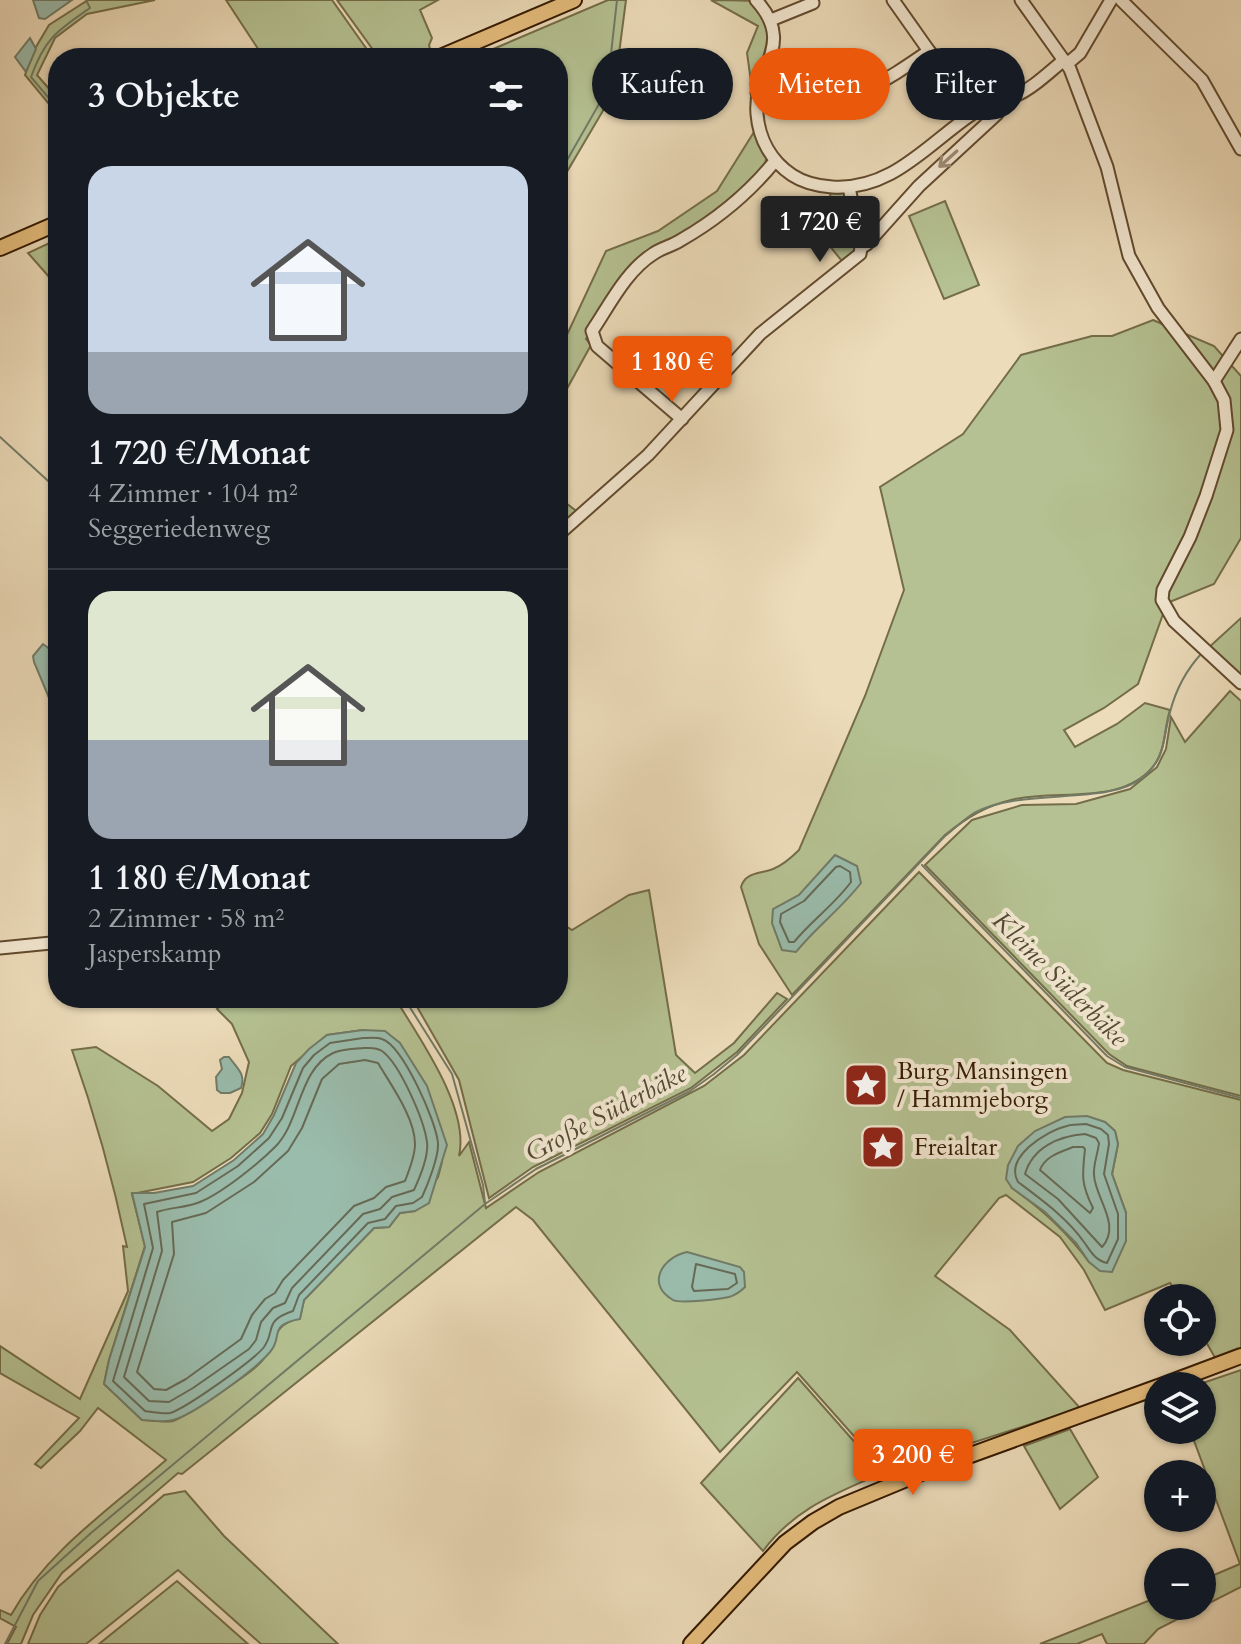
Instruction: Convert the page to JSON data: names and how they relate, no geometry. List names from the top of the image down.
{
  "water": ["Kleine Süderbäke", "Große Süderbäke"],
  "places": {
    "place": ["Burg Mansingen / Hammjeborg", "Freialtar"]
  },
  "page": {
    "chip": ["Kaufen", "Mieten", "Filter"],
    "heading": "3 Objekte",
    "list": [
      {
        "name": "1 720 €/Monat",
        "note": "4 Zimmer · 104 m² · Seggeriedenweg"
      },
      {
        "name": "1 180 €/Monat",
        "note": "2 Zimmer · 58 m² · Jasperskamp"
      }
    ],
    "price": ["1 720 €", "1 180 €", "3 200 €"],
    "map_buttons": ["+", "−"]
  }
}
